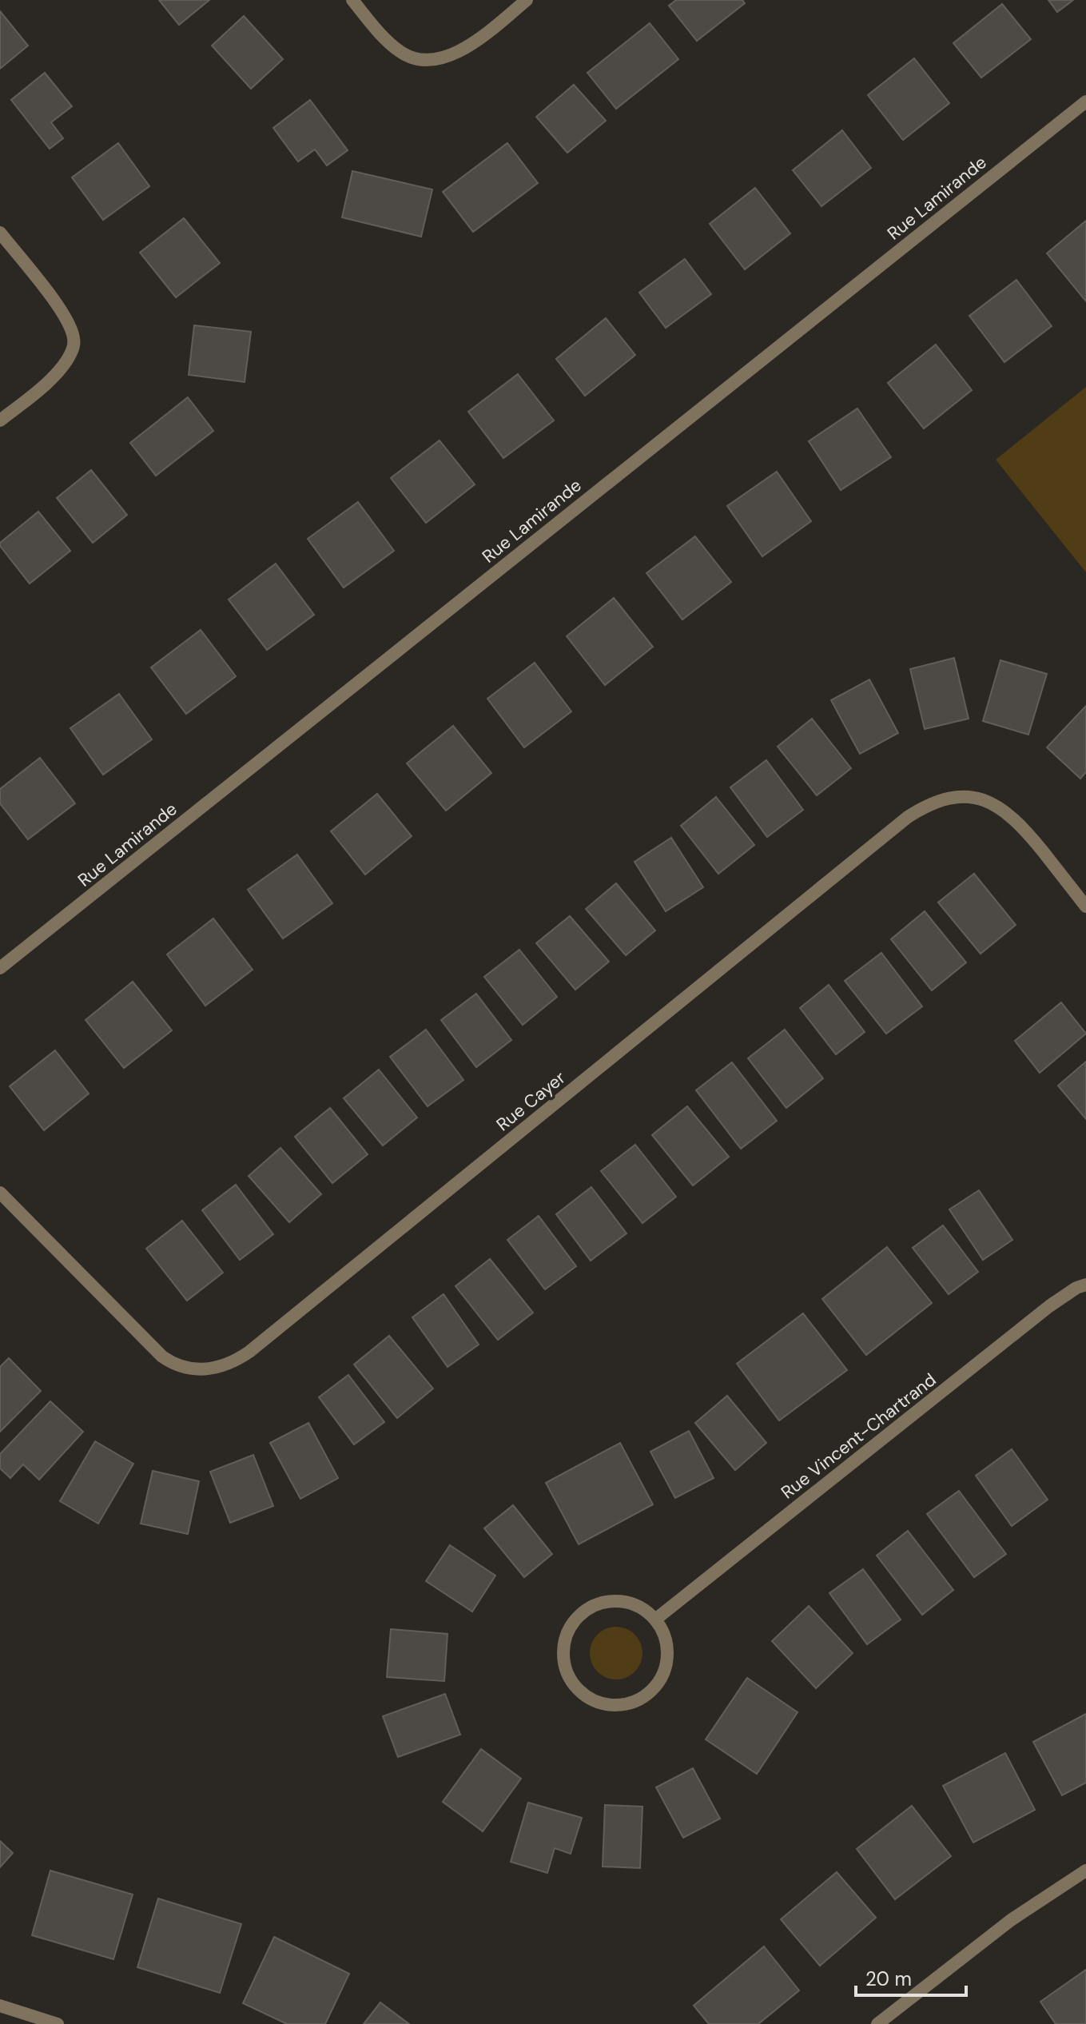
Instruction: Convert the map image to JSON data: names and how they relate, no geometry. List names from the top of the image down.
{
  "streets": {
    "street": ["Rue Lamirande", "Rue Cayer", "Rue Vincent-Chartrand"]
  },
  "scale_bar": "20 m"
}
